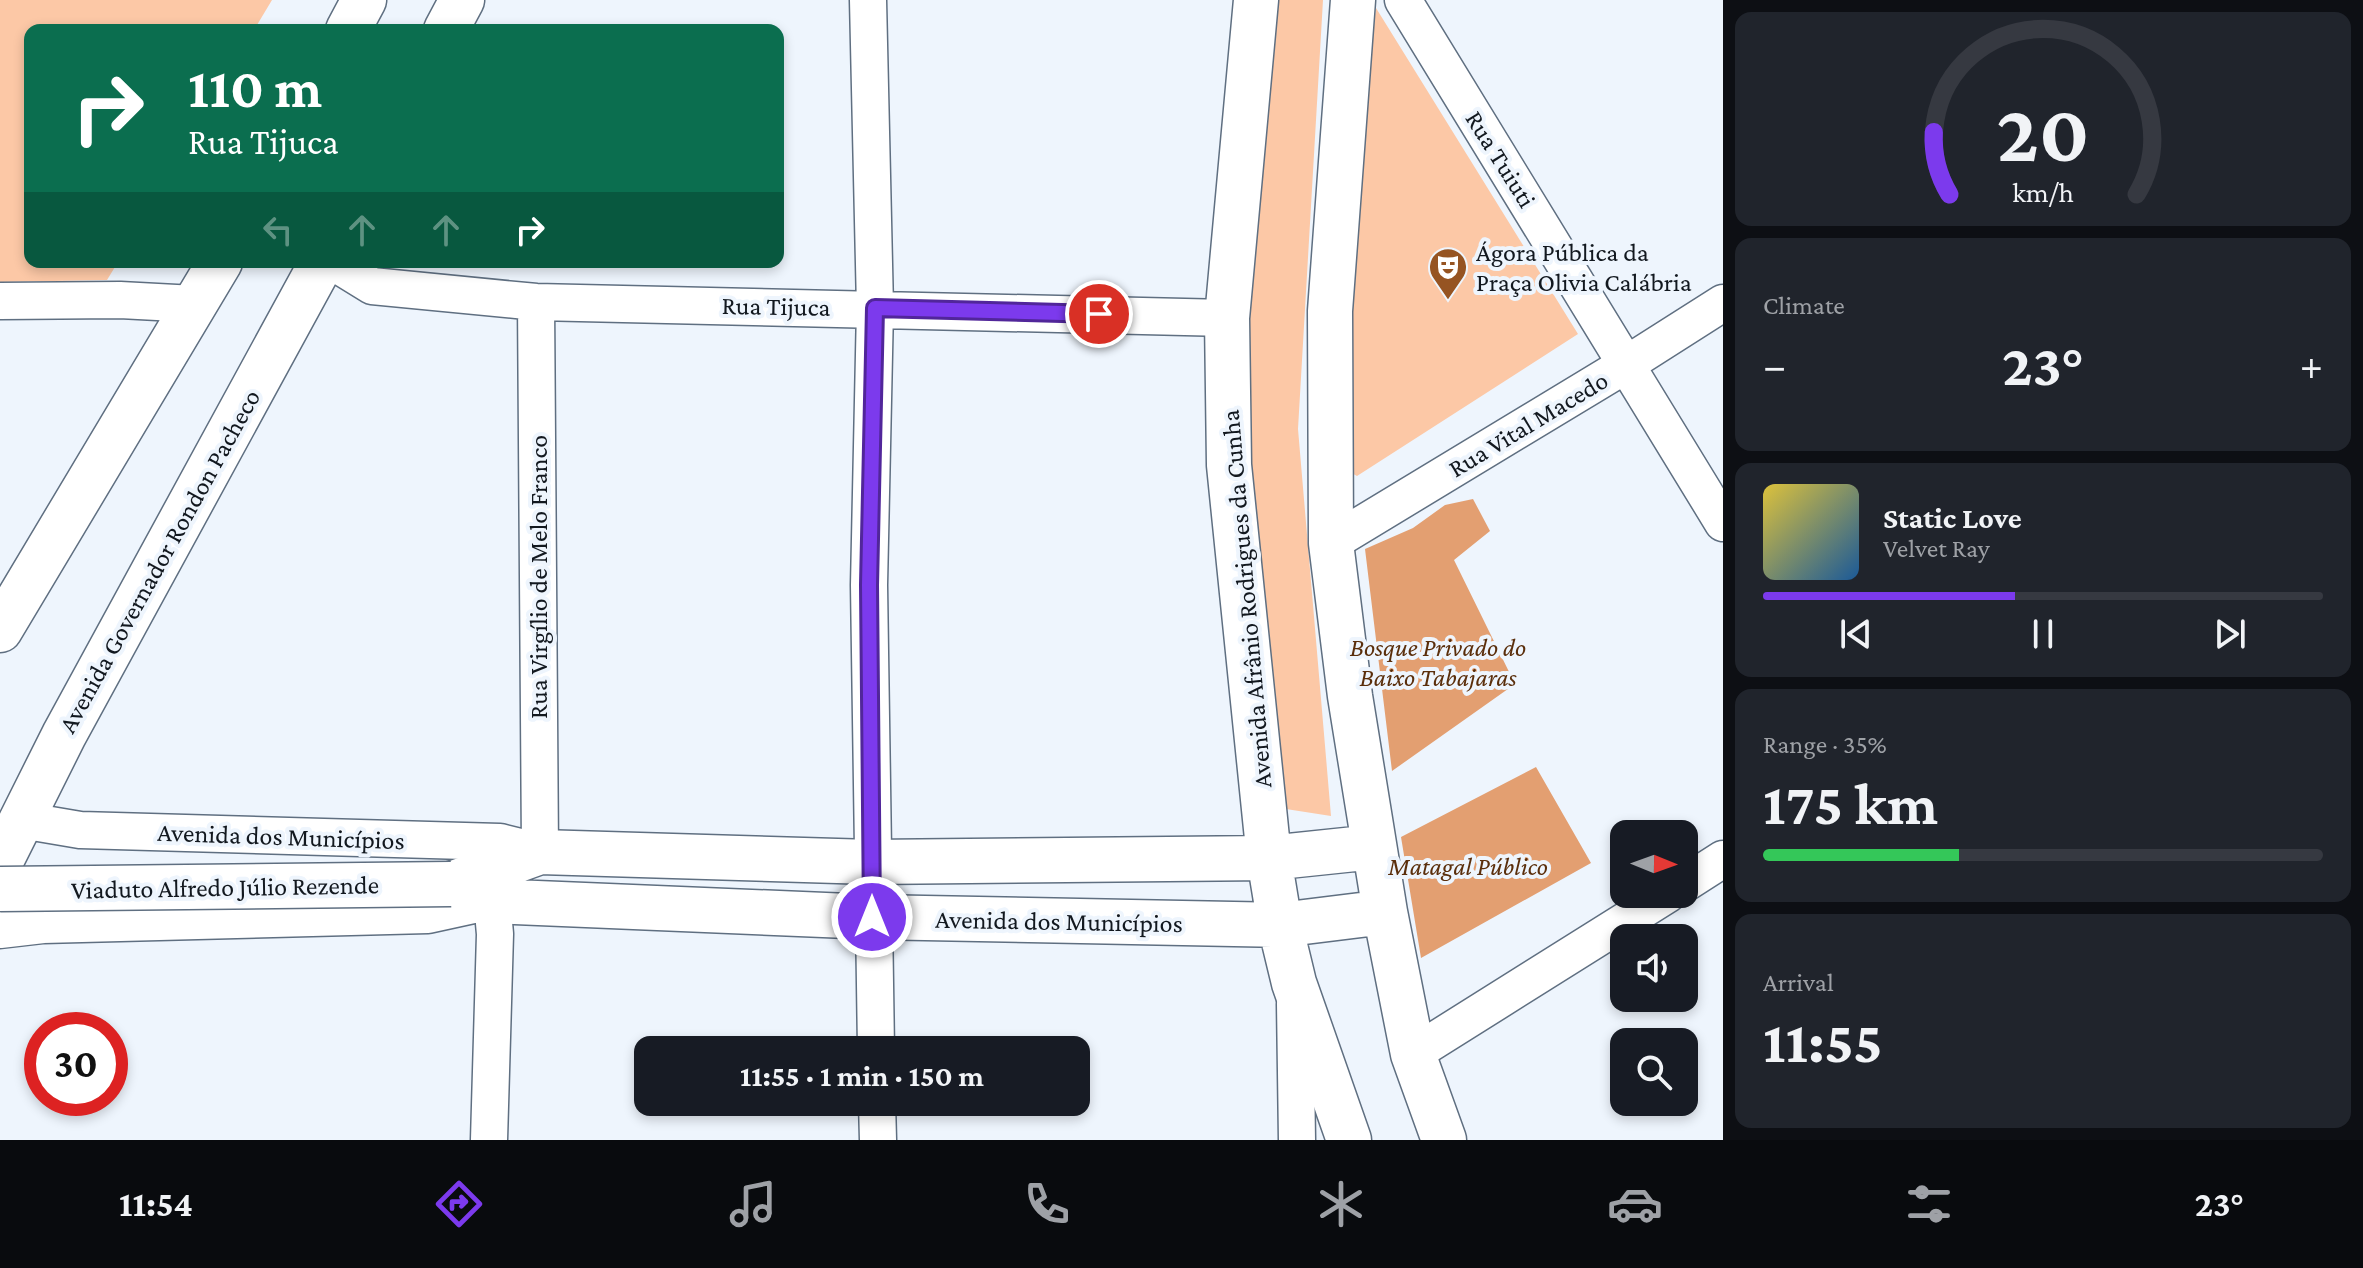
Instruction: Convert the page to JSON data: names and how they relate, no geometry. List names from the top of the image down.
{
  "streets": {
    "street": [
      "Rua Tuiuti",
      "Rua Tijuca",
      "Rua Vital Macedo",
      "Avenida Governador Rondon Pacheco",
      "Rua Virgílio de Melo Franco",
      "Avenida Afrânio Rodrigues da Cunha",
      "Avenida dos Municípios",
      "Viaduto Alfredo Júlio Rezende"
    ]
  },
  "crossings": [
    ["Rua Tuiuti", "Rua Vital Macedo"],
    ["Rua Tijuca", "Rua Virgílio de Melo Franco"],
    ["Rua Tijuca", "Avenida Afrânio Rodrigues da Cunha"],
    ["Avenida Governador Rondon Pacheco", "Avenida dos Municípios"],
    ["Rua Virgílio de Melo Franco", "Avenida dos Municípios"],
    ["Avenida Afrânio Rodrigues da Cunha", "Avenida dos Municípios"],
    ["Avenida dos Municípios", "Viaduto Alfredo Júlio Rezende"]
  ],
  "parks": ["Bosque Privado do Baixo Tabajaras", "Matagal Público"],
  "places": {
    "theatre": ["Ágora Pública da Praça Olivia Calábria"]
  },
  "north": "right",
  "page": {
    "turn": ["110 m", "Rua Tijuca"],
    "tile": [
      "Climate",
      ["Range · 35%", "175 km"],
      ["Arrival", "11:55"]
    ],
    "heat": ["−", "23°", "+"],
    "song": ["Static Love", "Velvet Ray"],
    "limit": "30",
    "trip": "11:55 · 1 min · 150 m",
    "tabs": ["11:54", "23°"],
    "gauge": ["20", "km/h"]
  }
}
